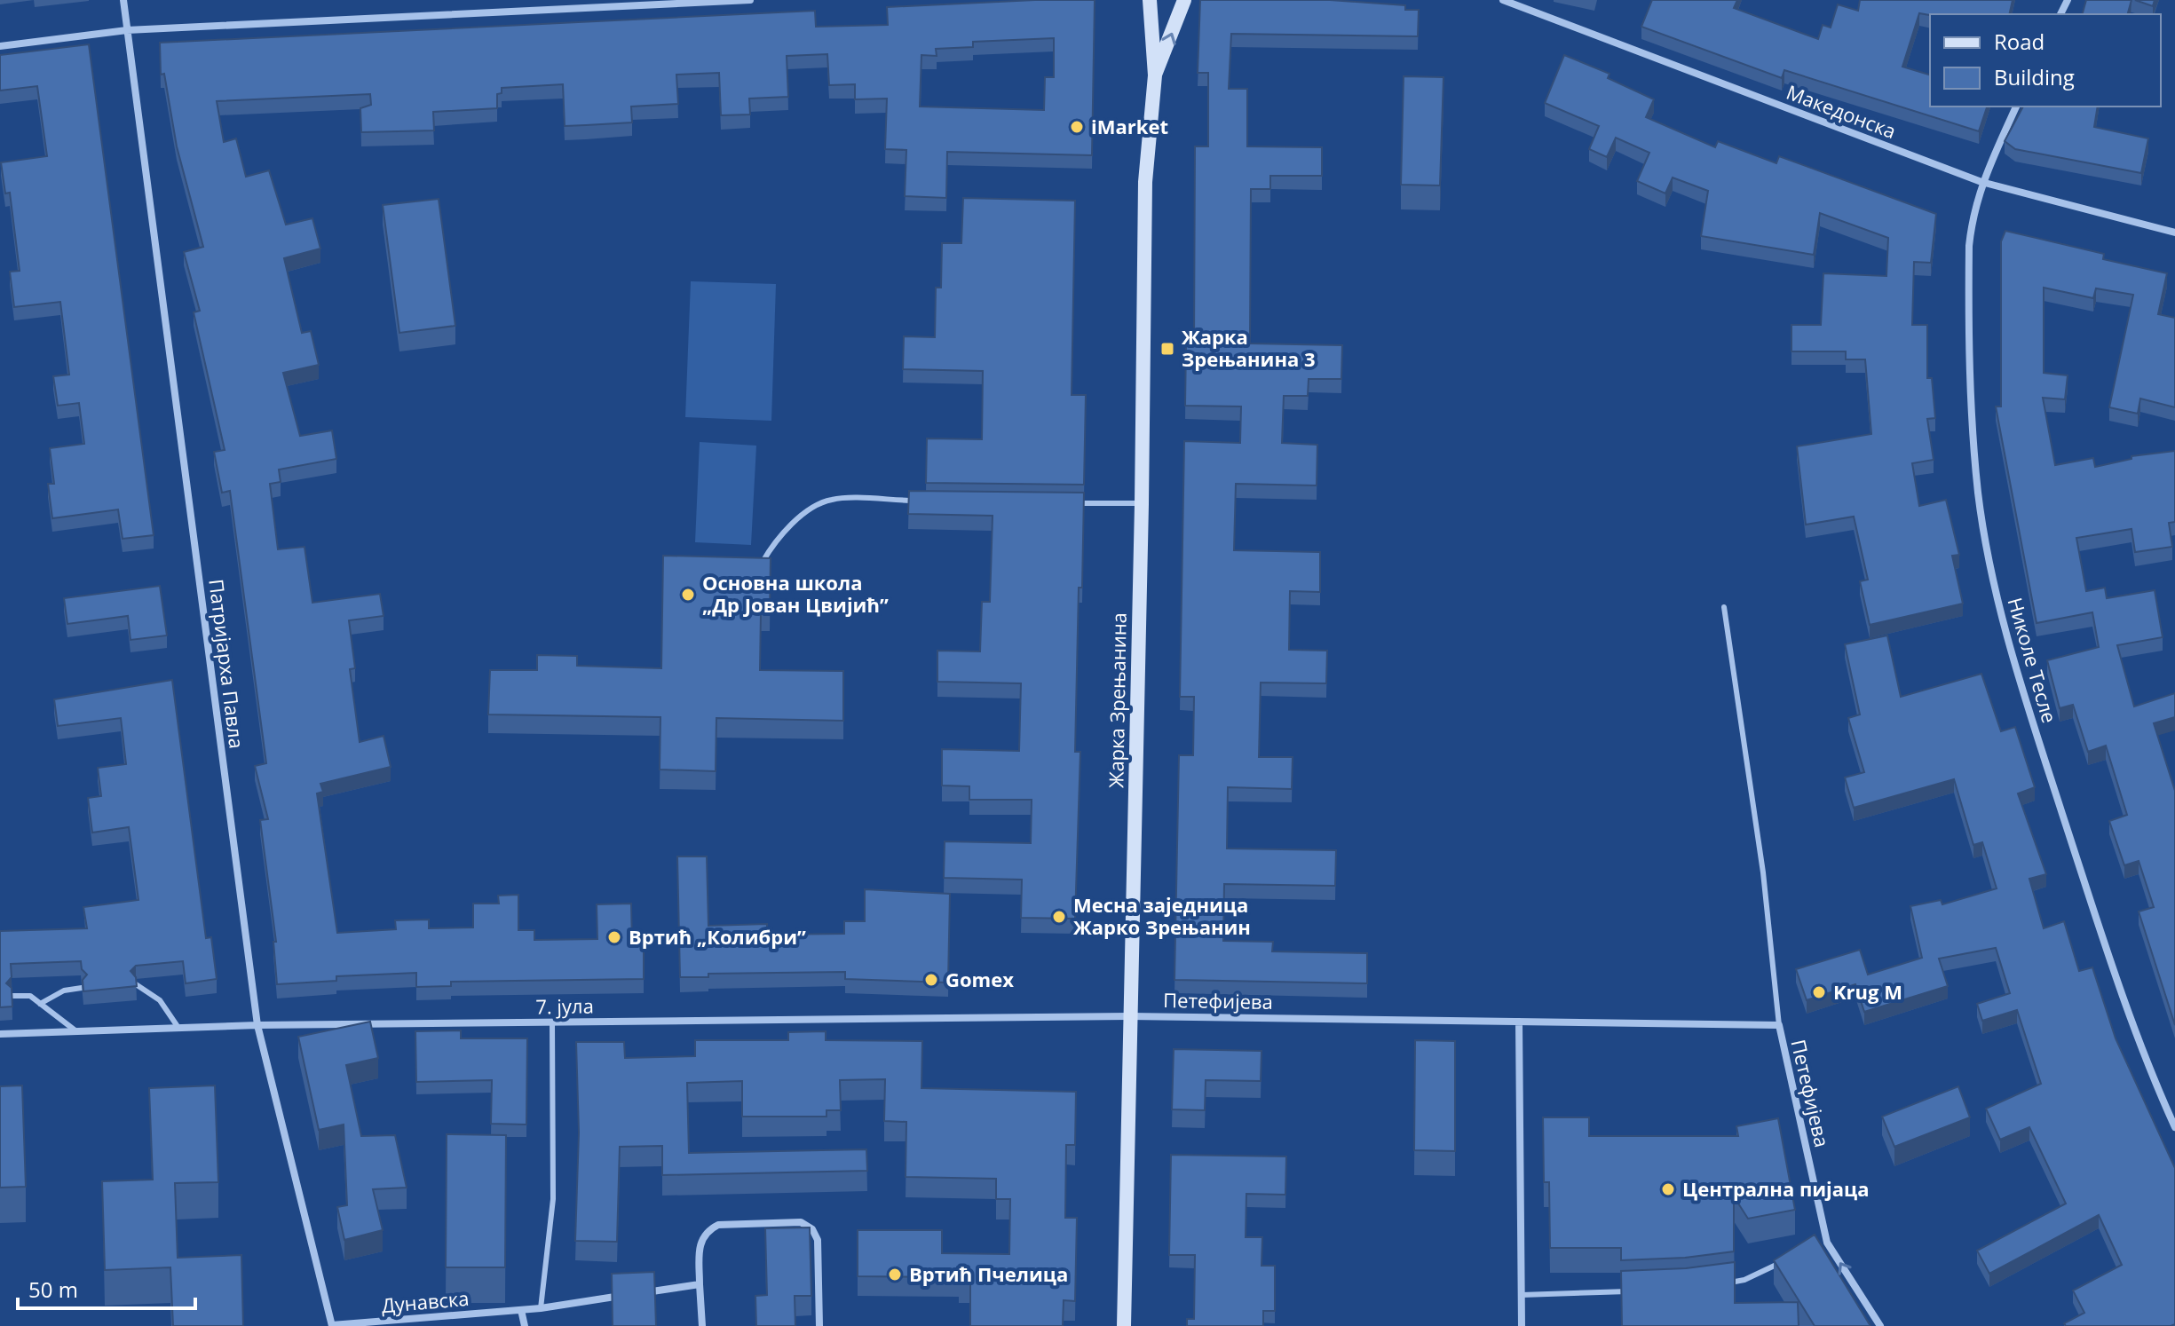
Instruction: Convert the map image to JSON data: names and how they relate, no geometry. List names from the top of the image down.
{
  "streets": {
    "main road": ["Жарка Зрењанина"],
    "street": [
      "Македонска",
      "Николе Тесле",
      "Патријарха Павла",
      "Петефијева",
      "7. јула",
      "Дунавска"
    ]
  },
  "crossings": [
    ["Македонска", "Николе Тесле"],
    ["Патријарха Павла", "7. јула"],
    ["Патријарха Павла", "Дунавска"],
    ["Жарка Зрењанина", "Петефијева"],
    ["Жарка Зрењанина", "7. јула"],
    ["Петефијева", "7. јула"]
  ],
  "places": {
    "other": [
      "iMarket",
      "Основна школа „Др Јован Цвијић”",
      "Месна заједница Жарко Зрењанин",
      "Вртић „Колибри”",
      "Gomex",
      "Krug M",
      "Централна пијаца",
      "Вртић Пчелица"
    ],
    "transit": ["Жарка Зрењанина 3"]
  },
  "legend": ["Road", "Building"],
  "scale_bar": "50 m"
}
